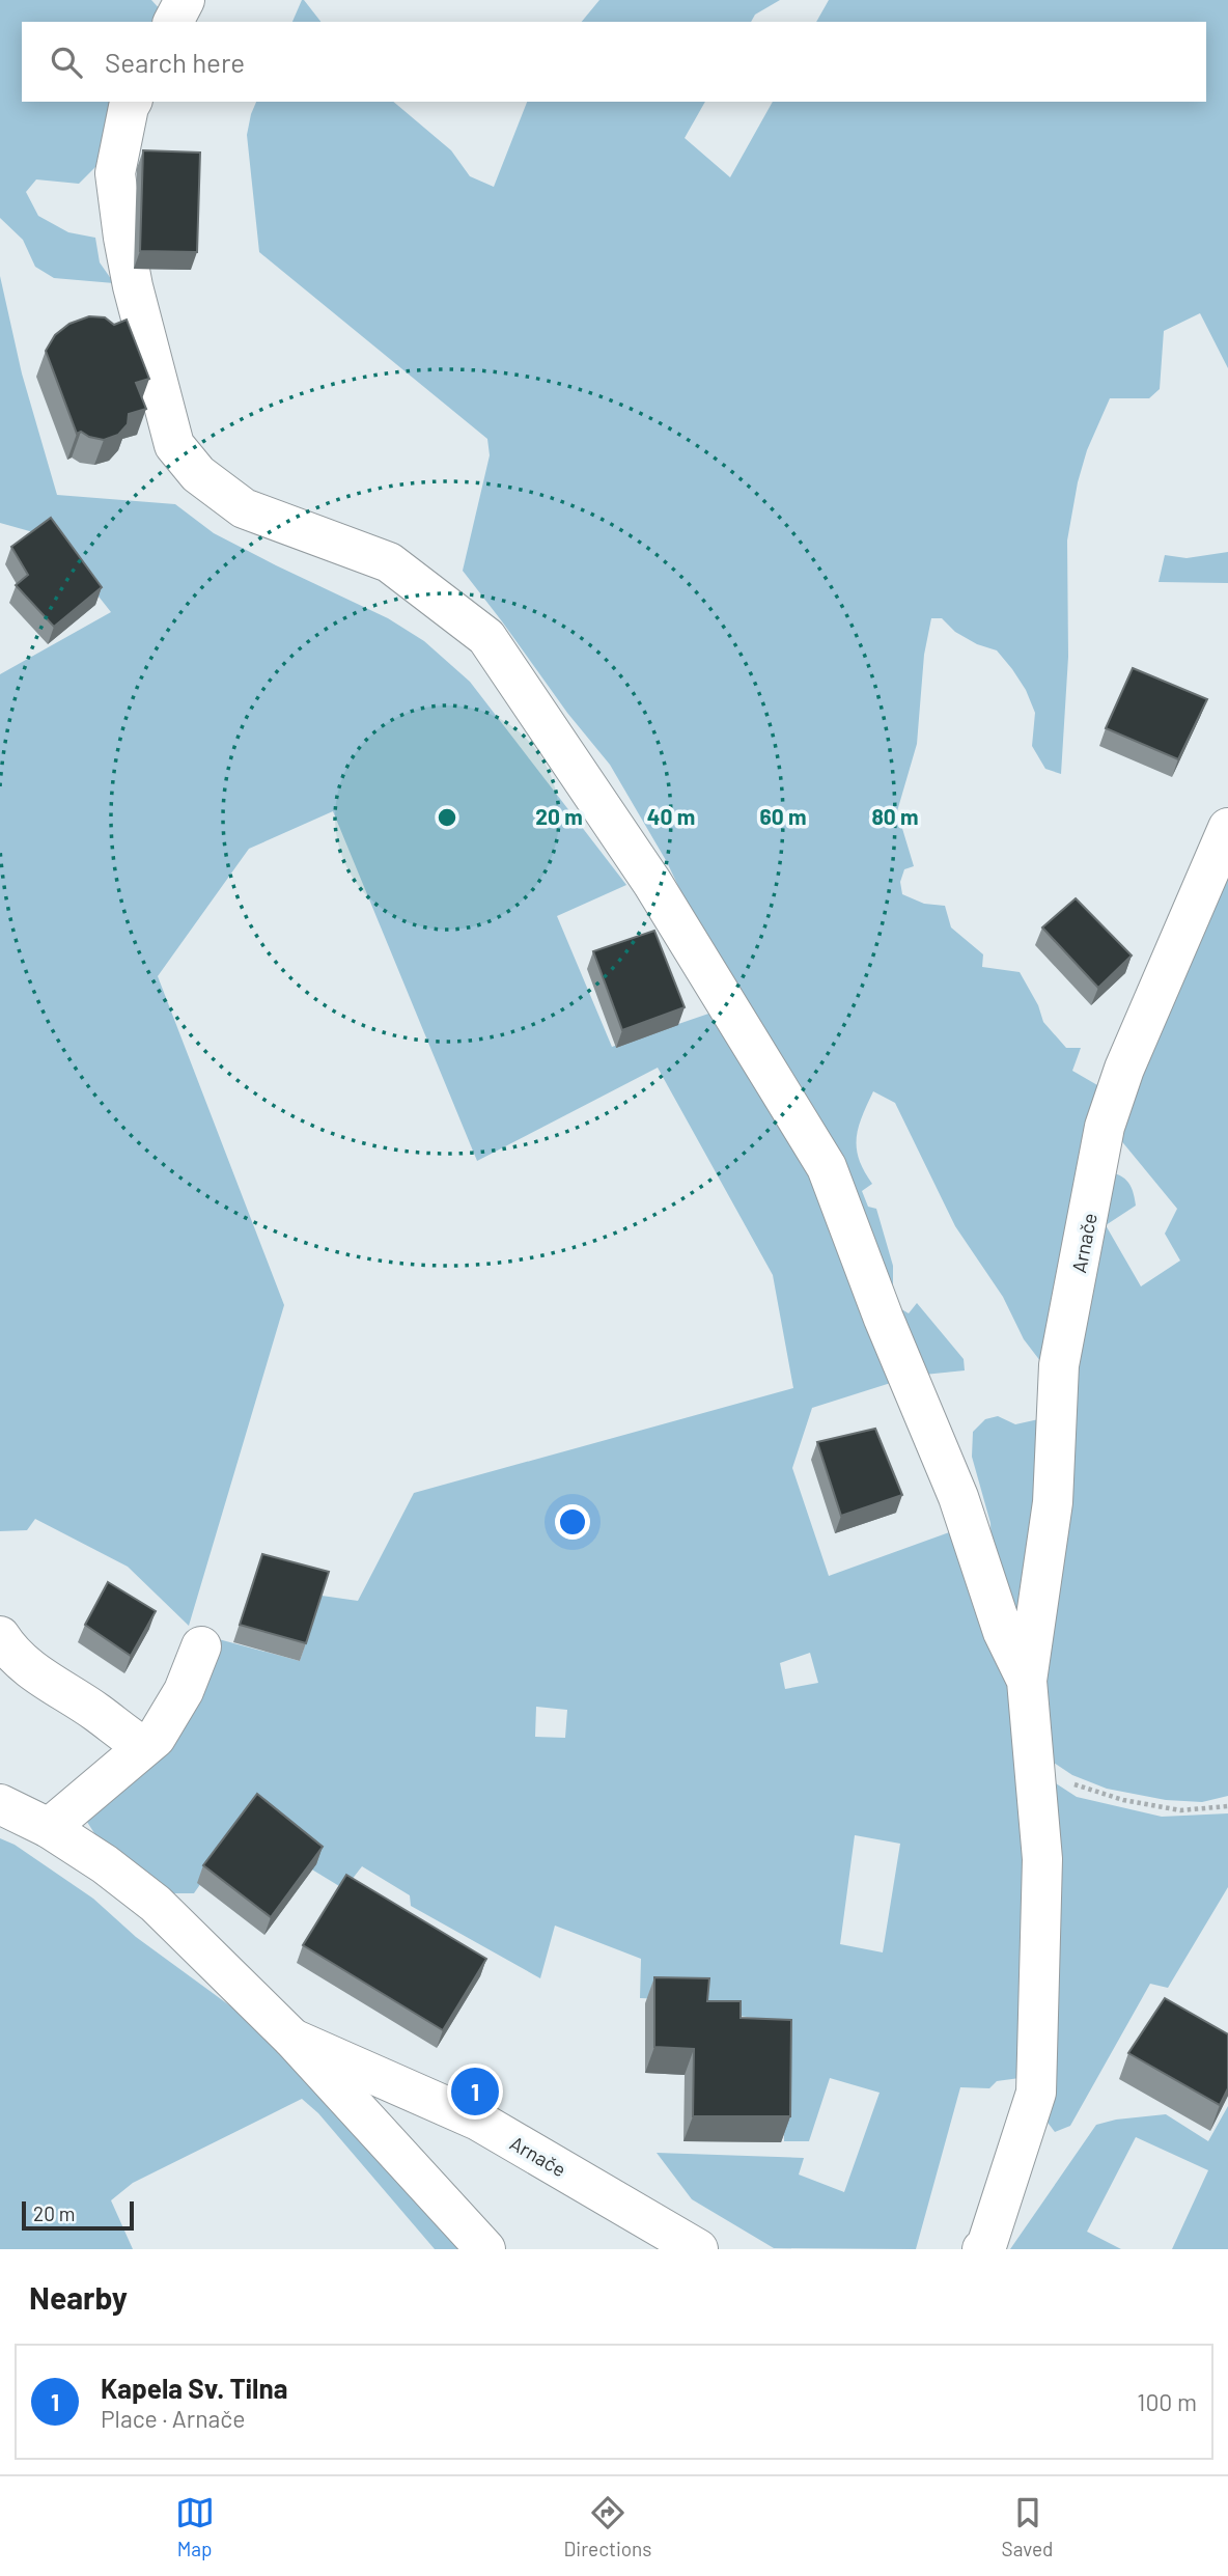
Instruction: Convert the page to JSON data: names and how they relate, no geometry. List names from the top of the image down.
{
  "streets": {
    "street": ["Arnače"]
  },
  "scale_bar": "20 m",
  "page": {
    "search": "Search here",
    "pins": "1",
    "scale": "20 m",
    "heading": "Nearby",
    "list": [
      {
        "mark": "1",
        "name": "Kapela Sv. Tilna",
        "note": "Place · Arnače",
        "value": "100 m"
      }
    ],
    "nav": ["Map", "Directions", "Saved"]
  },
  "rings": [
    "20 m",
    "40 m",
    "60 m",
    "80 m"
  ]
}
